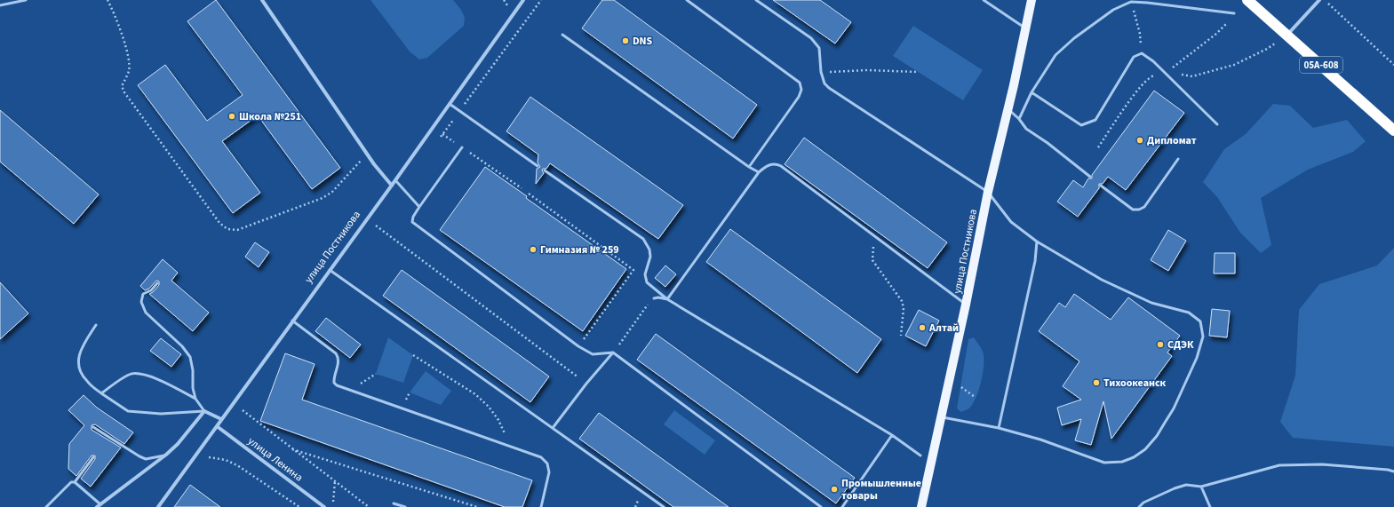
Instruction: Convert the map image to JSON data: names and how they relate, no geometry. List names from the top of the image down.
{
  "streets": {
    "highway": ["05А-608"],
    "main road": ["улица Постникова"],
    "street": ["улица Ленина"]
  },
  "crossings": [
    ["улица Постникова", "улица Ленина"]
  ],
  "places": [
    "DNS",
    "Школа №251",
    "Дипломат",
    "Гимназия № 259",
    "Алтай",
    "СДЭК",
    "Тихоокеанск",
    "Промышленные товары"
  ]
}
